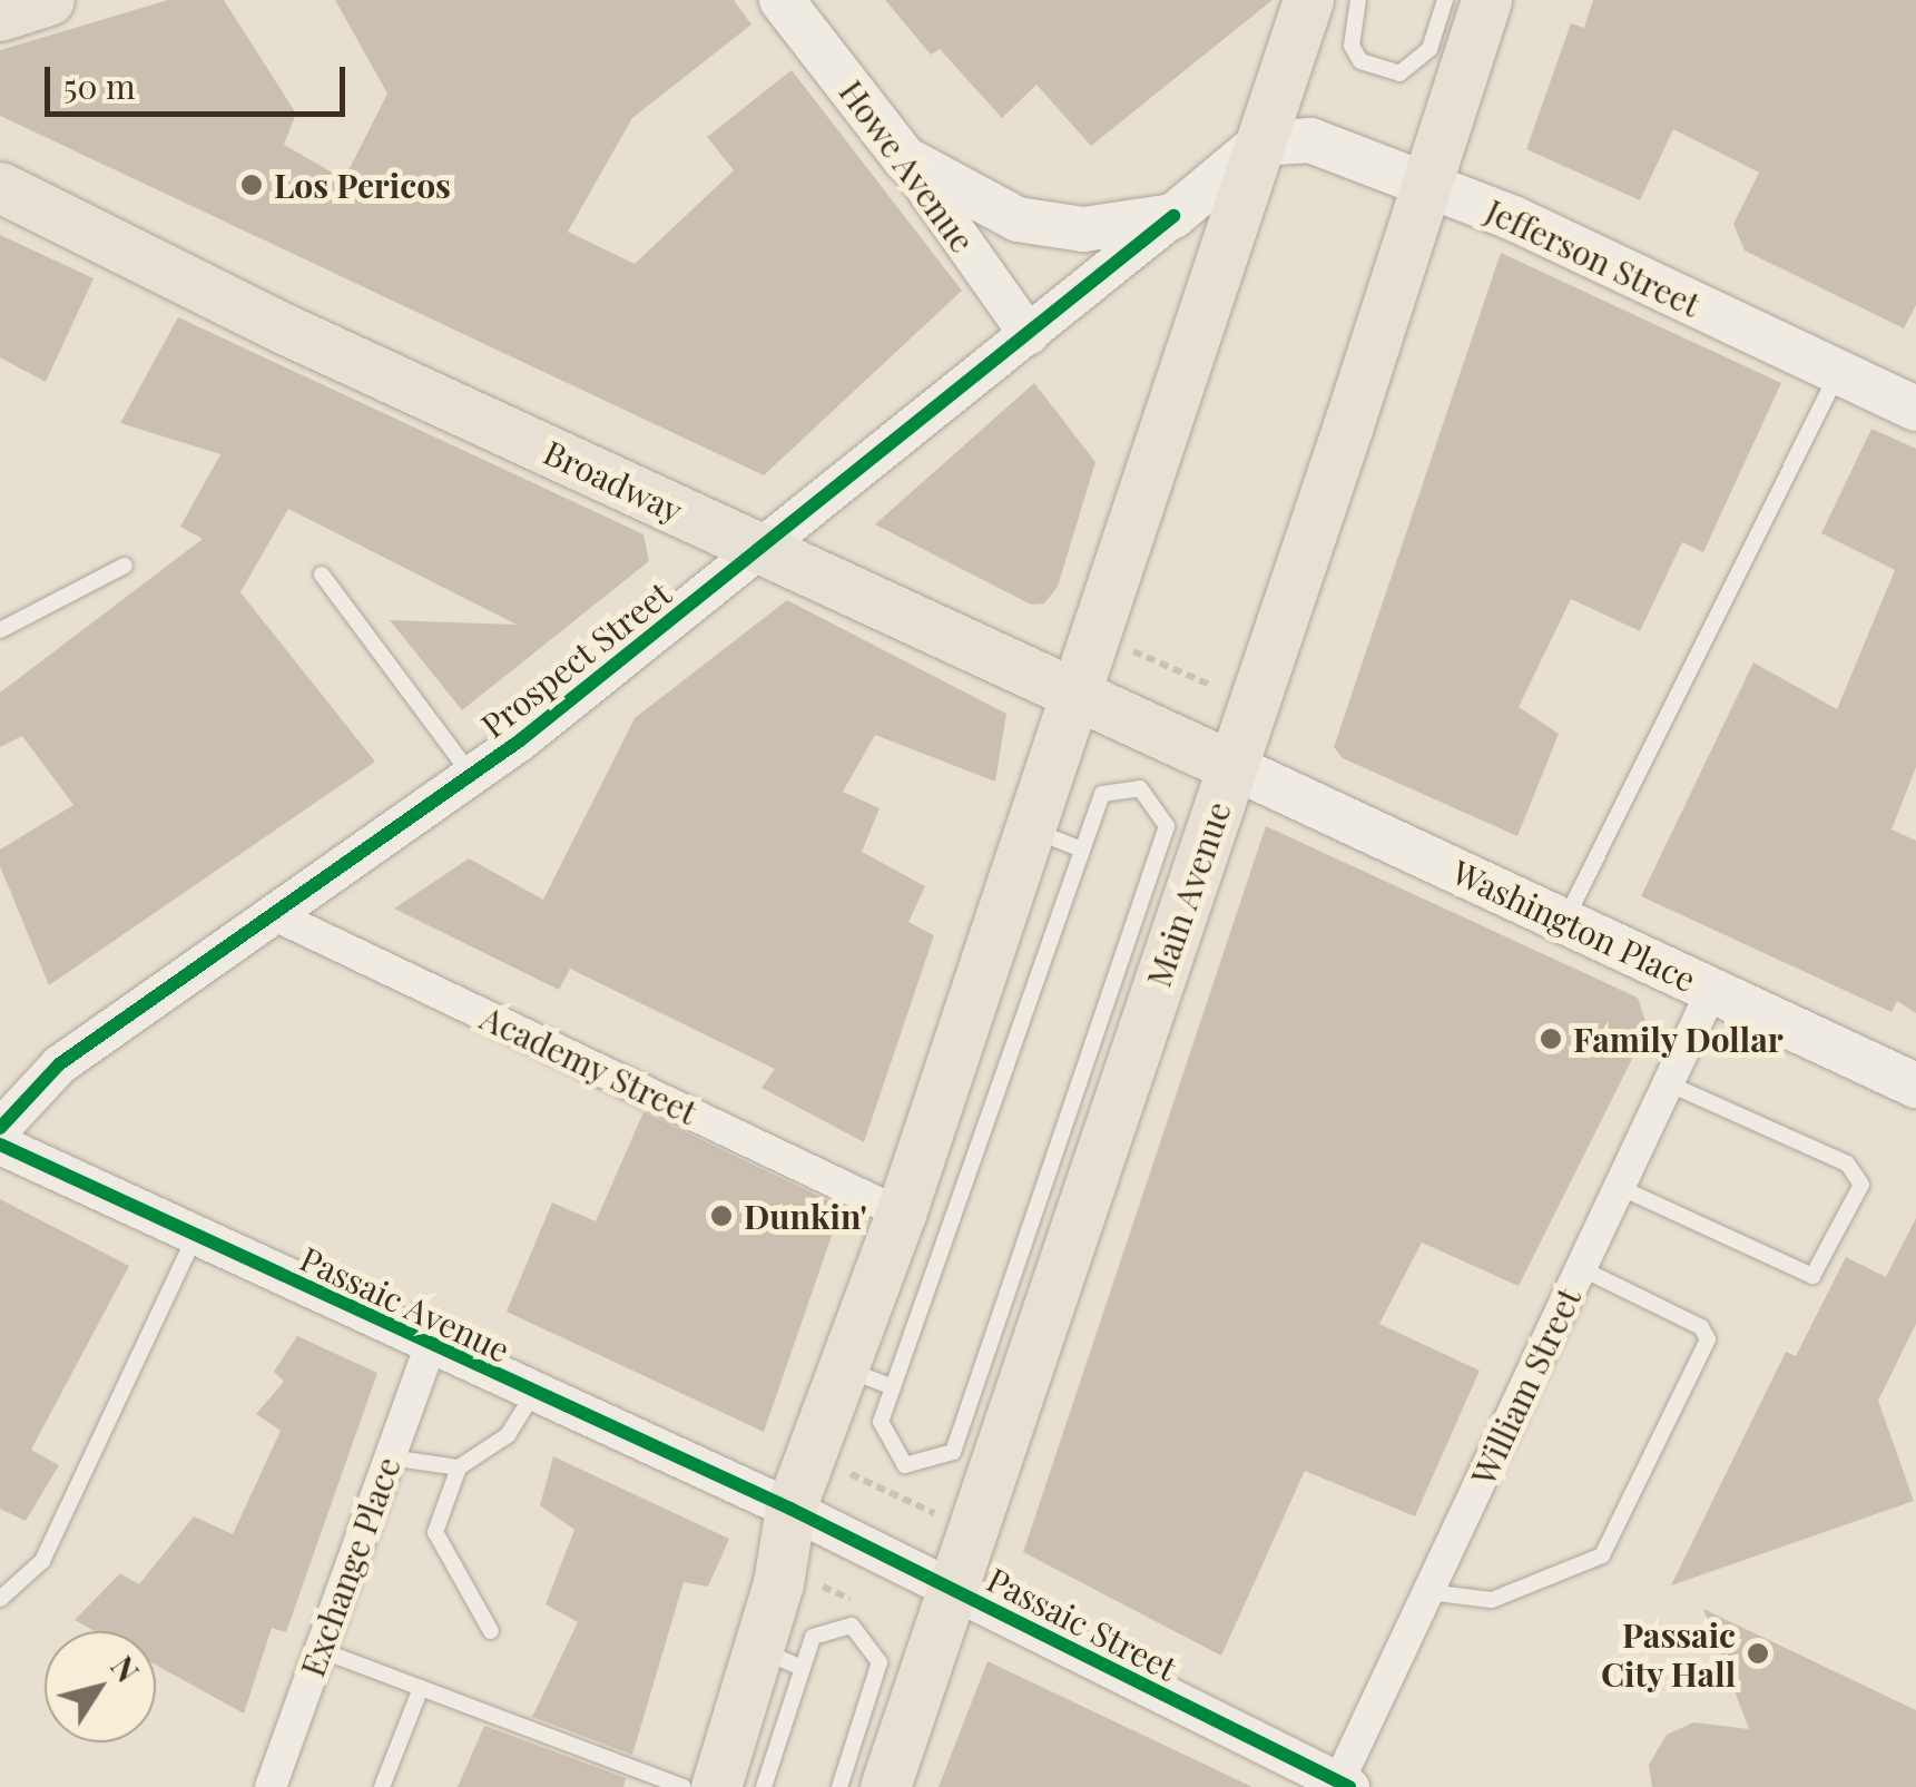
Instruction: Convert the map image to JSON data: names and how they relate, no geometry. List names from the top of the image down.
{
  "streets": {
    "main road": [
      "Howe Avenue",
      "Jefferson Street",
      "Broadway",
      "Prospect Street",
      "Main Avenue",
      "Washington Place"
    ],
    "street": [
      "Academy Street",
      "Passaic Avenue",
      "William Street",
      "Exchange Place",
      "Passaic Street"
    ]
  },
  "crossings": [
    ["Howe Avenue", "Prospect Street"],
    ["Jefferson Street", "Prospect Street"],
    ["Jefferson Street", "Main Avenue"],
    ["Broadway", "Prospect Street"],
    ["Broadway", "Main Avenue"],
    ["Broadway", "Washington Place"],
    ["Prospect Street", "Academy Street"],
    ["Main Avenue", "Washington Place"],
    ["Main Avenue", "Passaic Street"],
    ["Washington Place", "William Street"],
    ["Passaic Avenue", "Exchange Place"],
    ["Passaic Avenue", "Passaic Street"],
    ["William Street", "Passaic Street"]
  ],
  "places": [
    "Los Pericos",
    "Family Dollar",
    "Dunkin'",
    "Passaic City Hall"
  ],
  "scale_bar": "50 m",
  "north": "top right"
}
